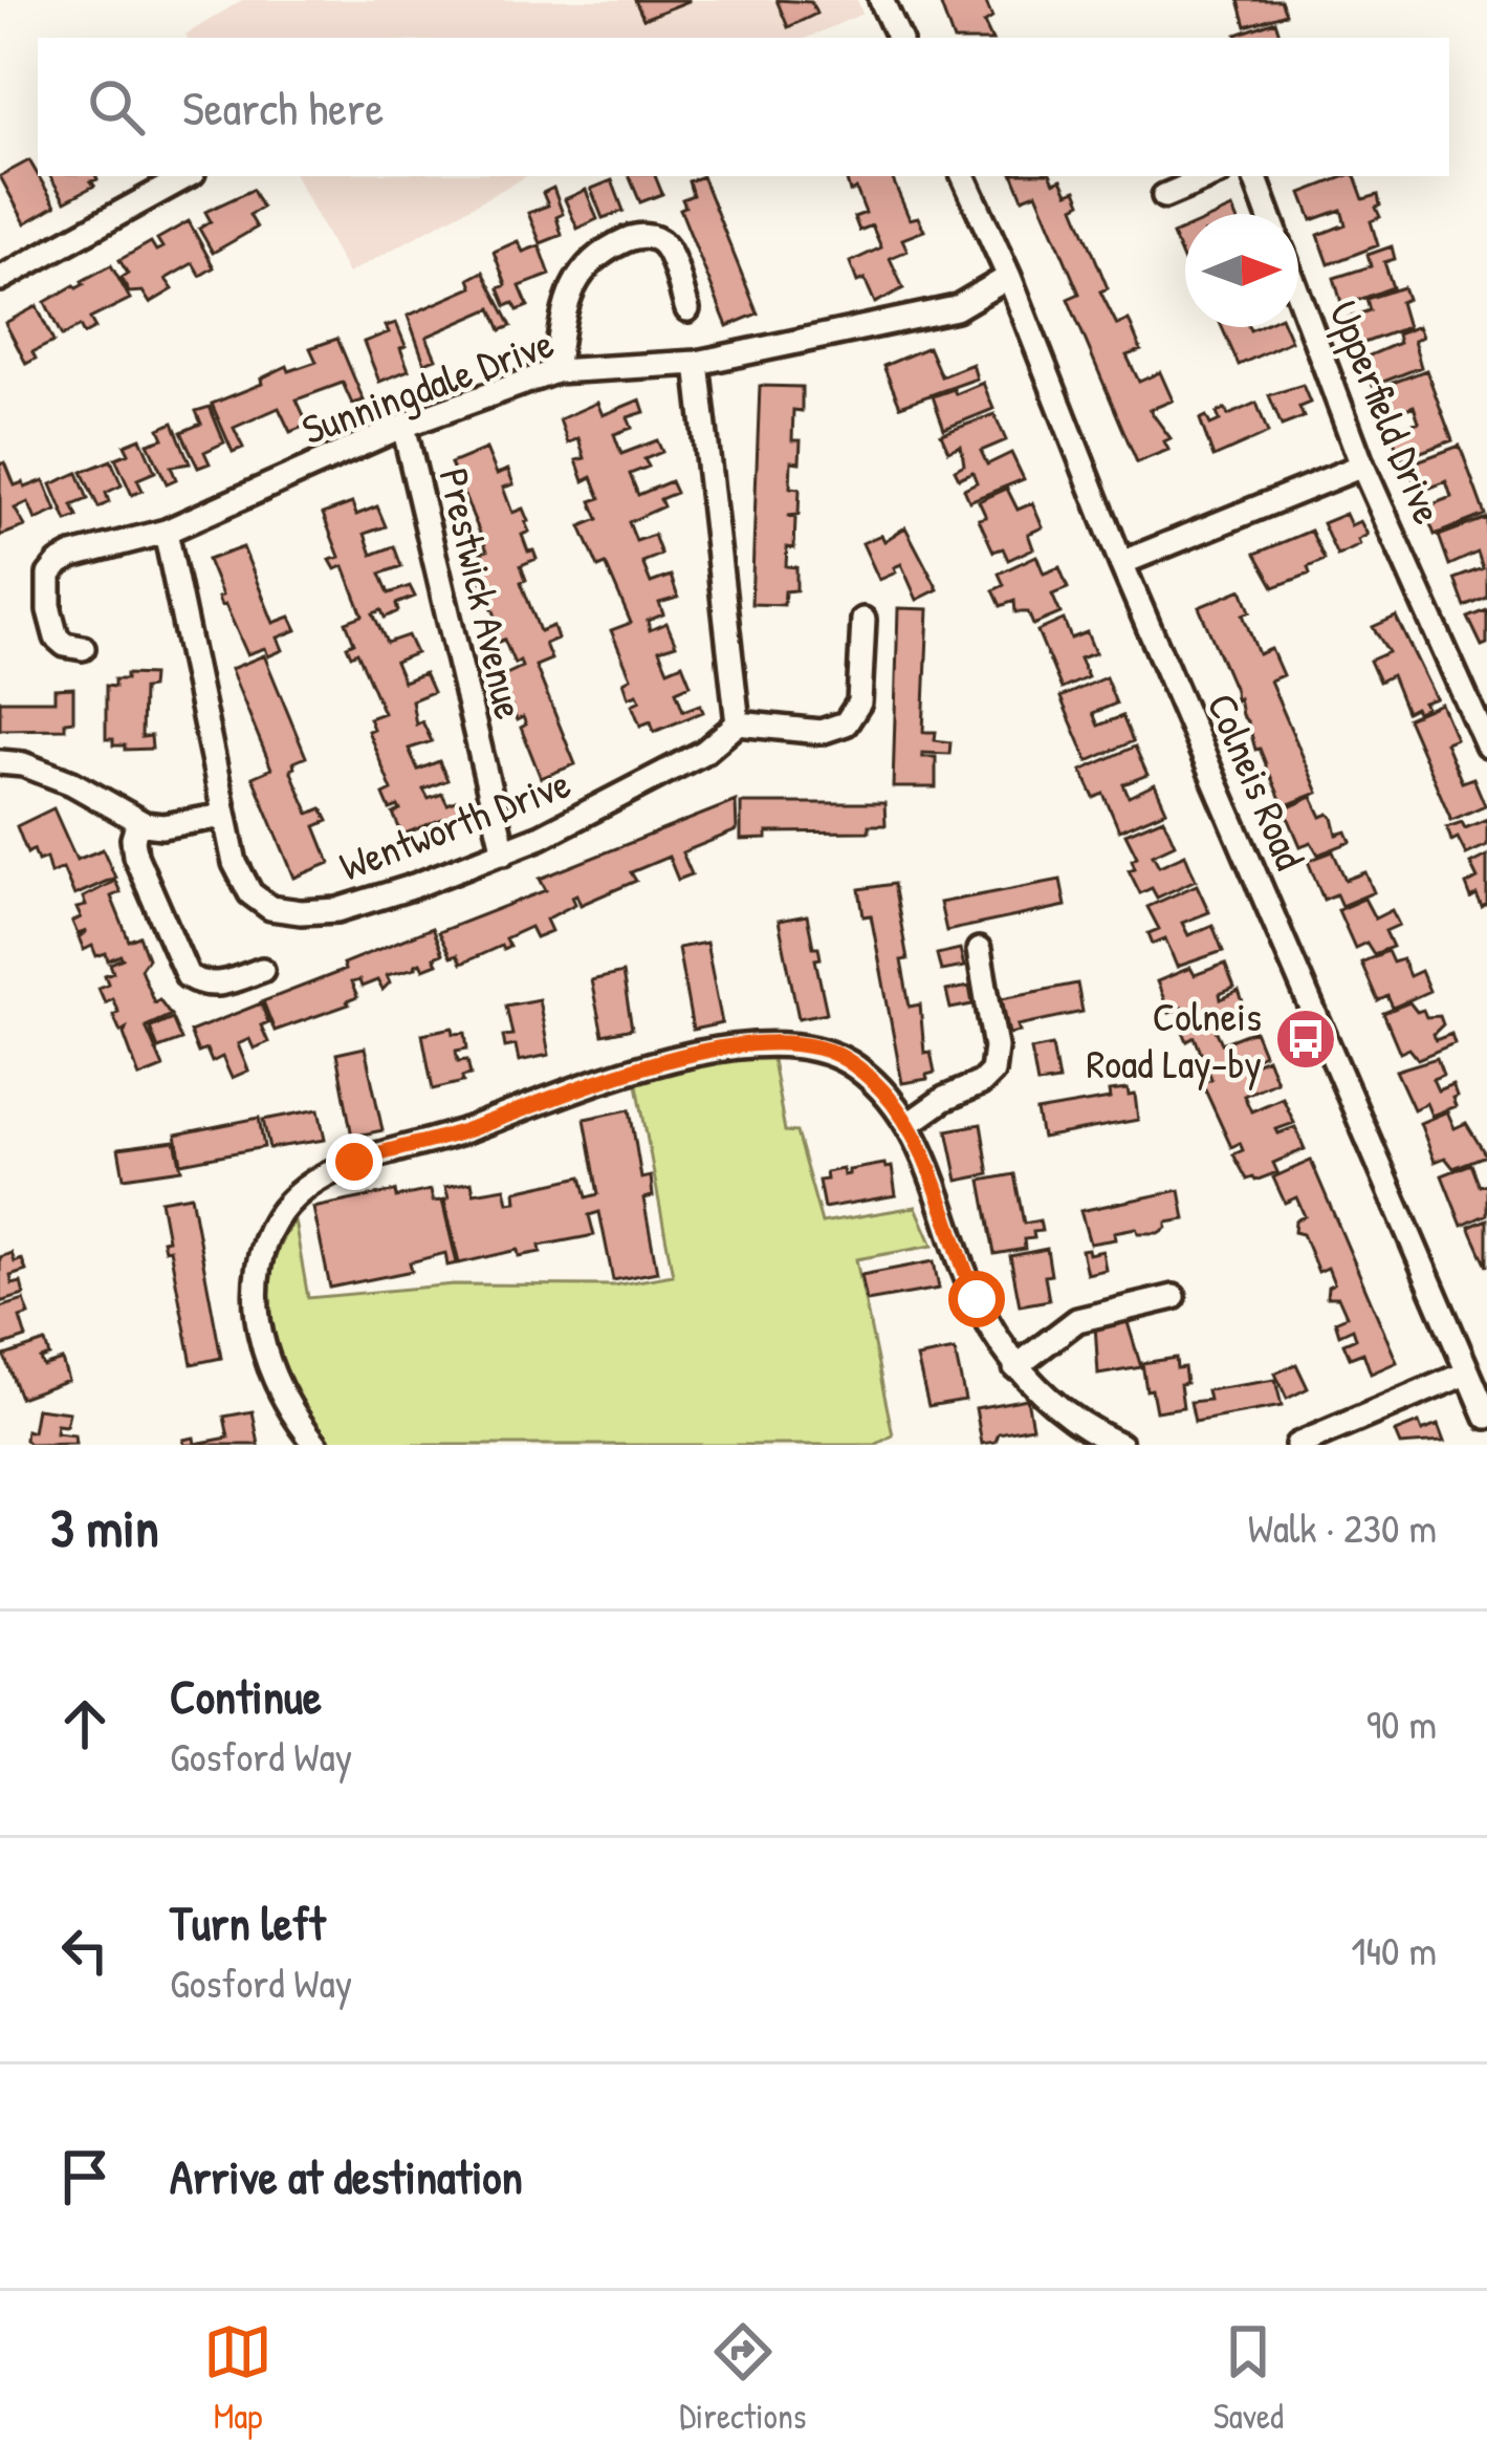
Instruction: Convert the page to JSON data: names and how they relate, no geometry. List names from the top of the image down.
{
  "streets": {
    "street": [
      "Sunningdale Drive",
      "Upperfield Drive",
      "Prestwick Avenue",
      "Colneis Road",
      "Wentworth Drive"
    ]
  },
  "crossings": [
    ["Sunningdale Drive", "Prestwick Avenue"],
    ["Sunningdale Drive", "Colneis Road"],
    ["Sunningdale Drive", "Wentworth Drive"],
    ["Prestwick Avenue", "Wentworth Drive"]
  ],
  "places": {
    "bus stop": ["Colneis Road Lay-by"]
  },
  "north": "right",
  "page": {
    "search": "Search here",
    "heading": ["3 min", "Walk · 230 m"],
    "list": [
      ["Continue", "Gosford Way", "90 m"],
      ["Turn left", "Gosford Way", "140 m"],
      "Arrive at destination"
    ],
    "nav": ["Map", "Directions", "Saved"]
  }
}
